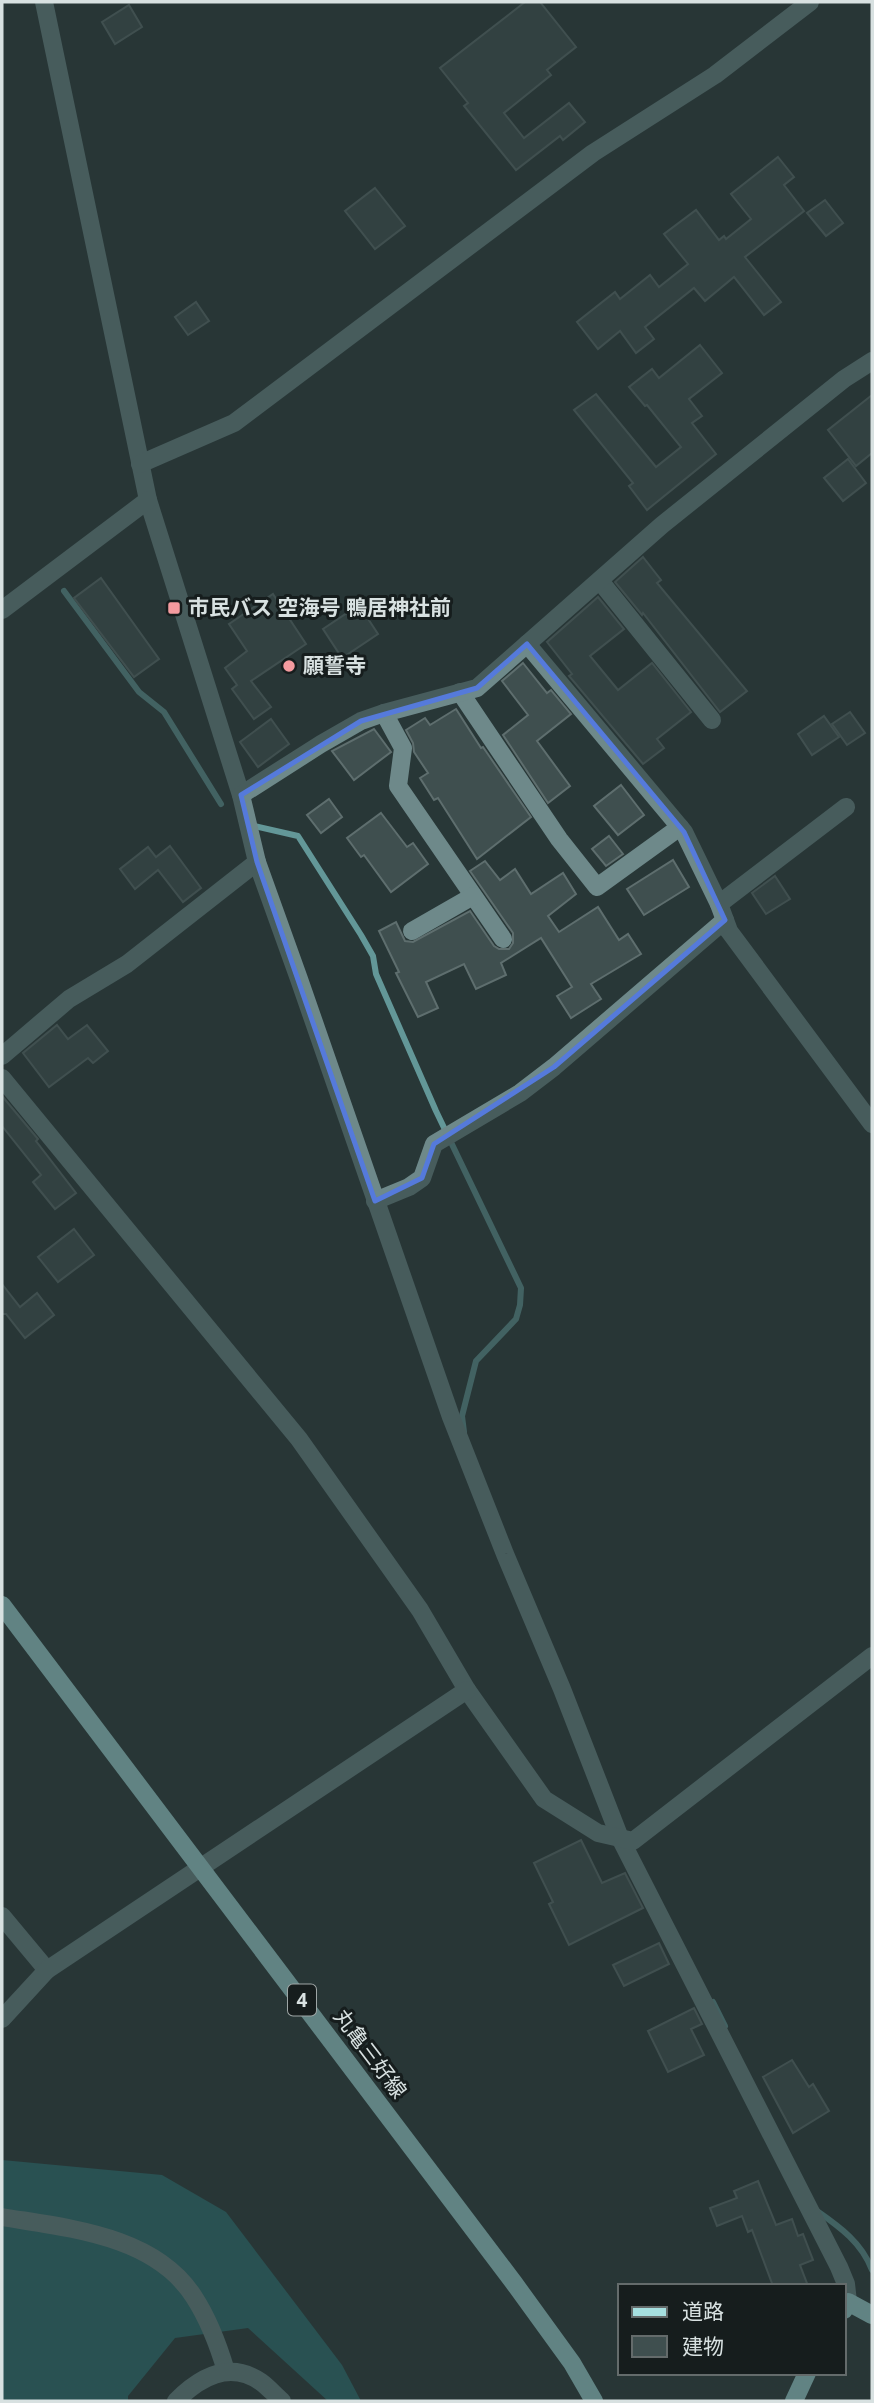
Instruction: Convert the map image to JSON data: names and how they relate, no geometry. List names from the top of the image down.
{
  "streets": {
    "main road": ["4", "丸亀三好線"]
  },
  "places": {
    "transit": ["市民バス 空海号 鴨居神社前"],
    "other": ["願誓寺"]
  },
  "legend": ["道路", "建物"]
}
